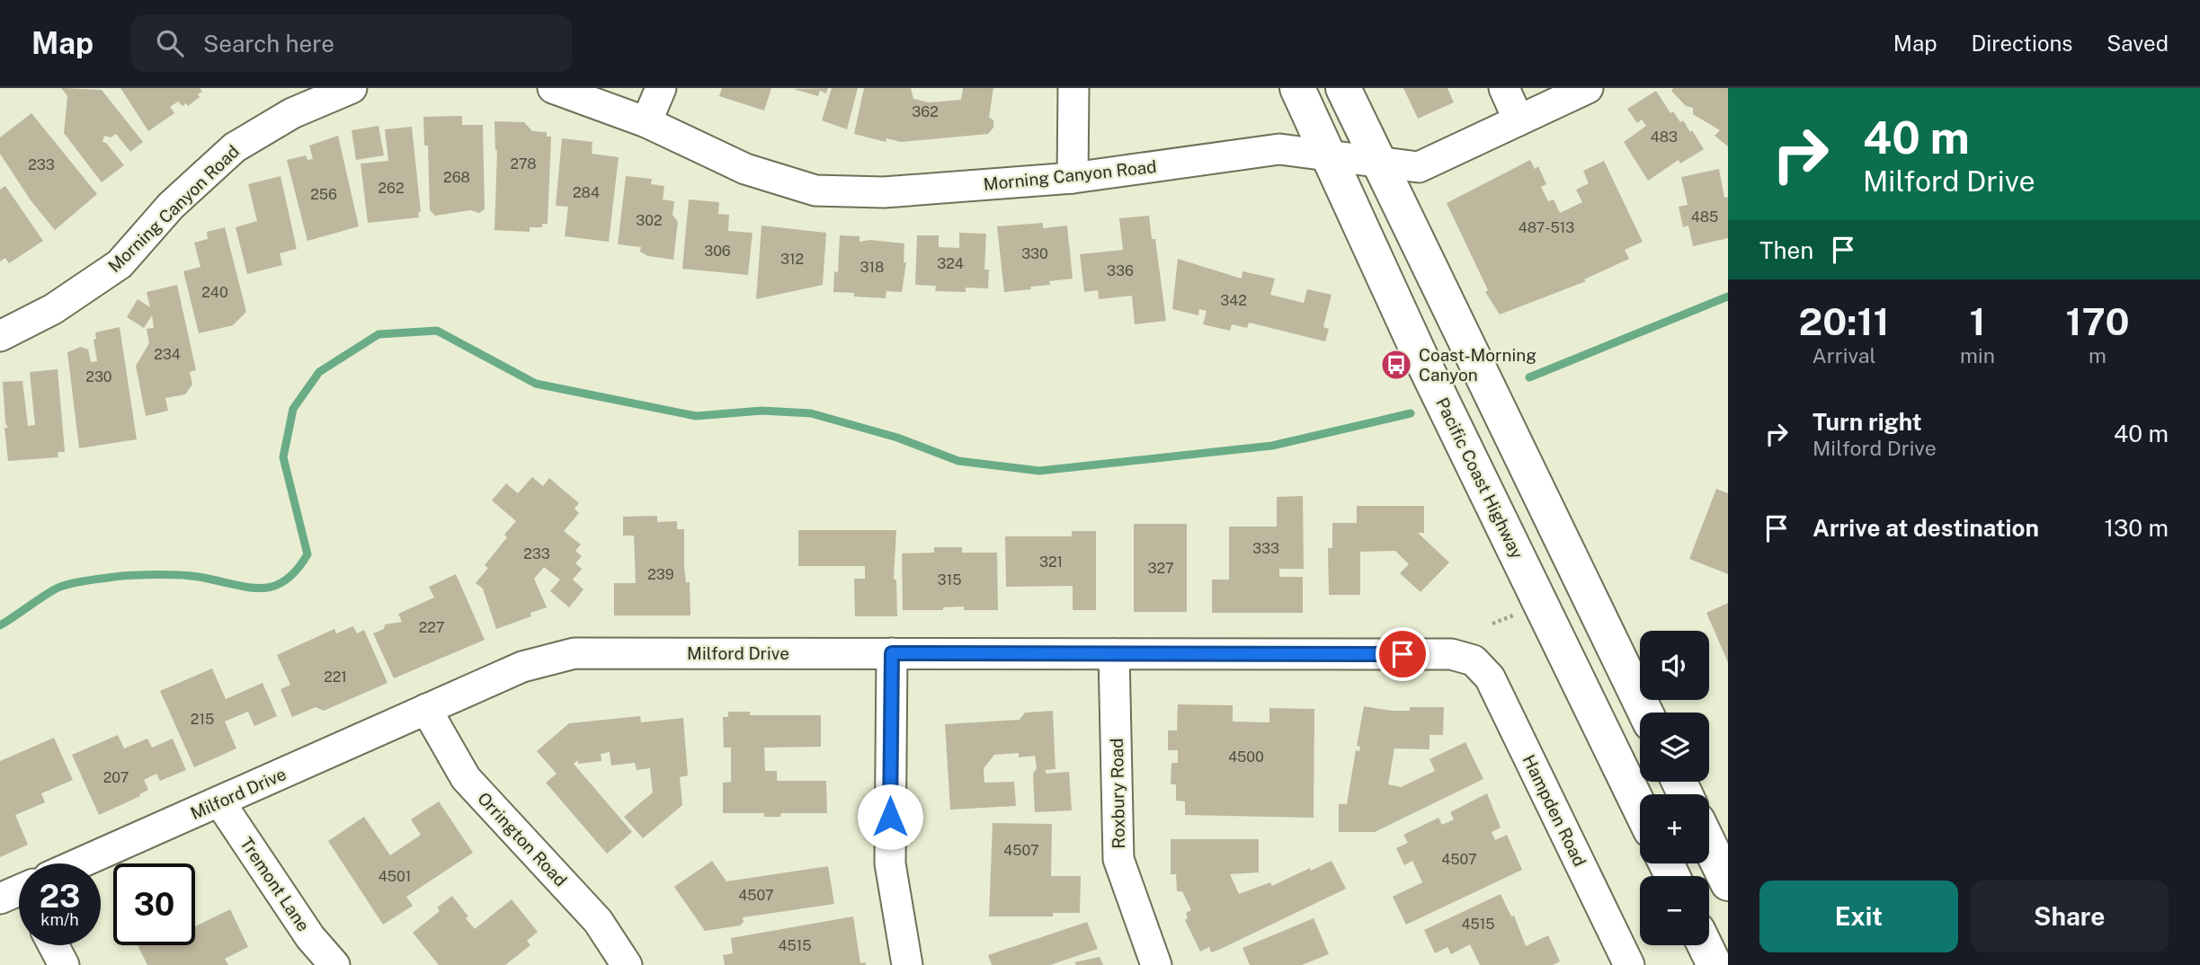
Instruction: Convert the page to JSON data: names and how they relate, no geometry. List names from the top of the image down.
{
  "streets": {
    "highway": ["Pacific Coast Highway"],
    "street": [
      "Morning Canyon Road",
      "Milford Drive",
      "Roxbury Road",
      "Hampden Road",
      "Orrington Road",
      "Tremont Lane"
    ]
  },
  "crossings": [
    ["Morning Canyon Road", "Pacific Coast Highway"],
    ["Milford Drive", "Roxbury Road"],
    ["Milford Drive", "Hampden Road"],
    ["Milford Drive", "Orrington Road"],
    ["Milford Drive", "Tremont Lane"]
  ],
  "places": {
    "bus stop": ["Coast-Morning Canyon"]
  },
  "house_numbers": [
    "362",
    "483",
    "278",
    "233",
    "268",
    "262",
    "284",
    "256",
    "485",
    "302",
    "487-513",
    "306",
    "330",
    "312",
    "324",
    "318",
    "336",
    "240",
    "342",
    "234",
    "230",
    "333",
    "233",
    "321",
    "327",
    "239",
    "315",
    "227",
    "221",
    "215",
    "4500",
    "207",
    "4507",
    "4507",
    "4501",
    "4507",
    "4515",
    "4515"
  ],
  "page": {
    "header": "Map",
    "search": "Search here",
    "nav": ["Map", "Directions", "Saved"],
    "turn": ["40 m", "Milford Drive"],
    "then": "Then",
    "eta": [
      "20:11",
      "Arrival",
      "1",
      "min",
      "170",
      "m"
    ],
    "list": [
      {
        "name": "Turn right",
        "note": "Milford Drive",
        "value": "40 m"
      },
      {
        "name": "Arrive at destination",
        "value": "130 m"
      }
    ],
    "map_buttons": ["+", "−"],
    "speed": "23 km/h",
    "limit": "30",
    "buttons": ["Exit", "Share"]
  }
}
